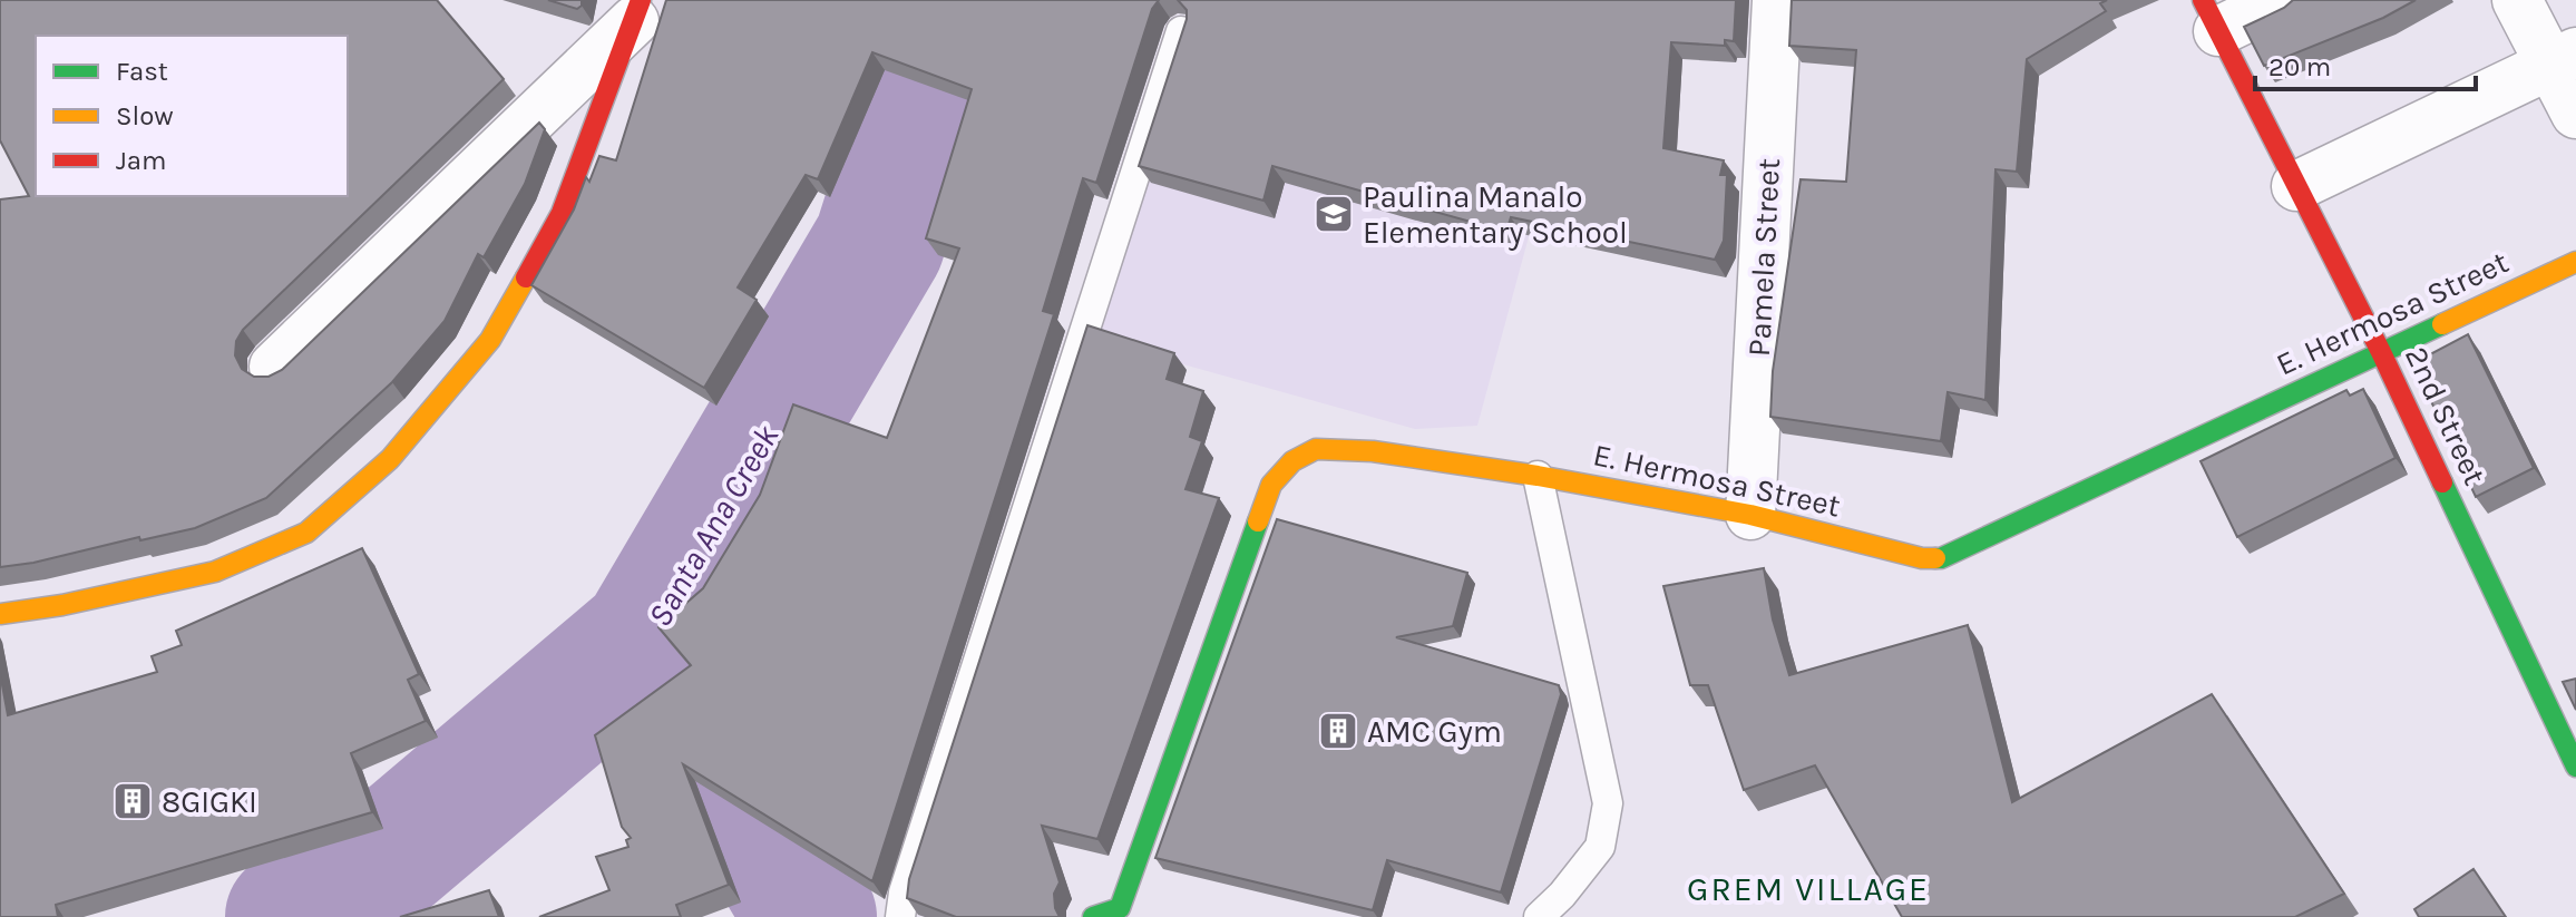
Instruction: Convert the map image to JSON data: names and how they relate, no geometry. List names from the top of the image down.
{
  "streets": {
    "street": ["Pamela Street", "E. Hermosa Street", "2nd Street"]
  },
  "crossings": [
    ["Pamela Street", "E. Hermosa Street"],
    ["E. Hermosa Street", "2nd Street"]
  ],
  "districts": ["GREM VILLAGE"],
  "water": ["Santa Ana Creek"],
  "places": {
    "school or university": ["Paulina Manalo Elementary School"],
    "building": ["AMC Gym", "8GIGKI"]
  },
  "legend": ["Fast", "Slow", "Jam"],
  "scale_bar": "20 m"
}
